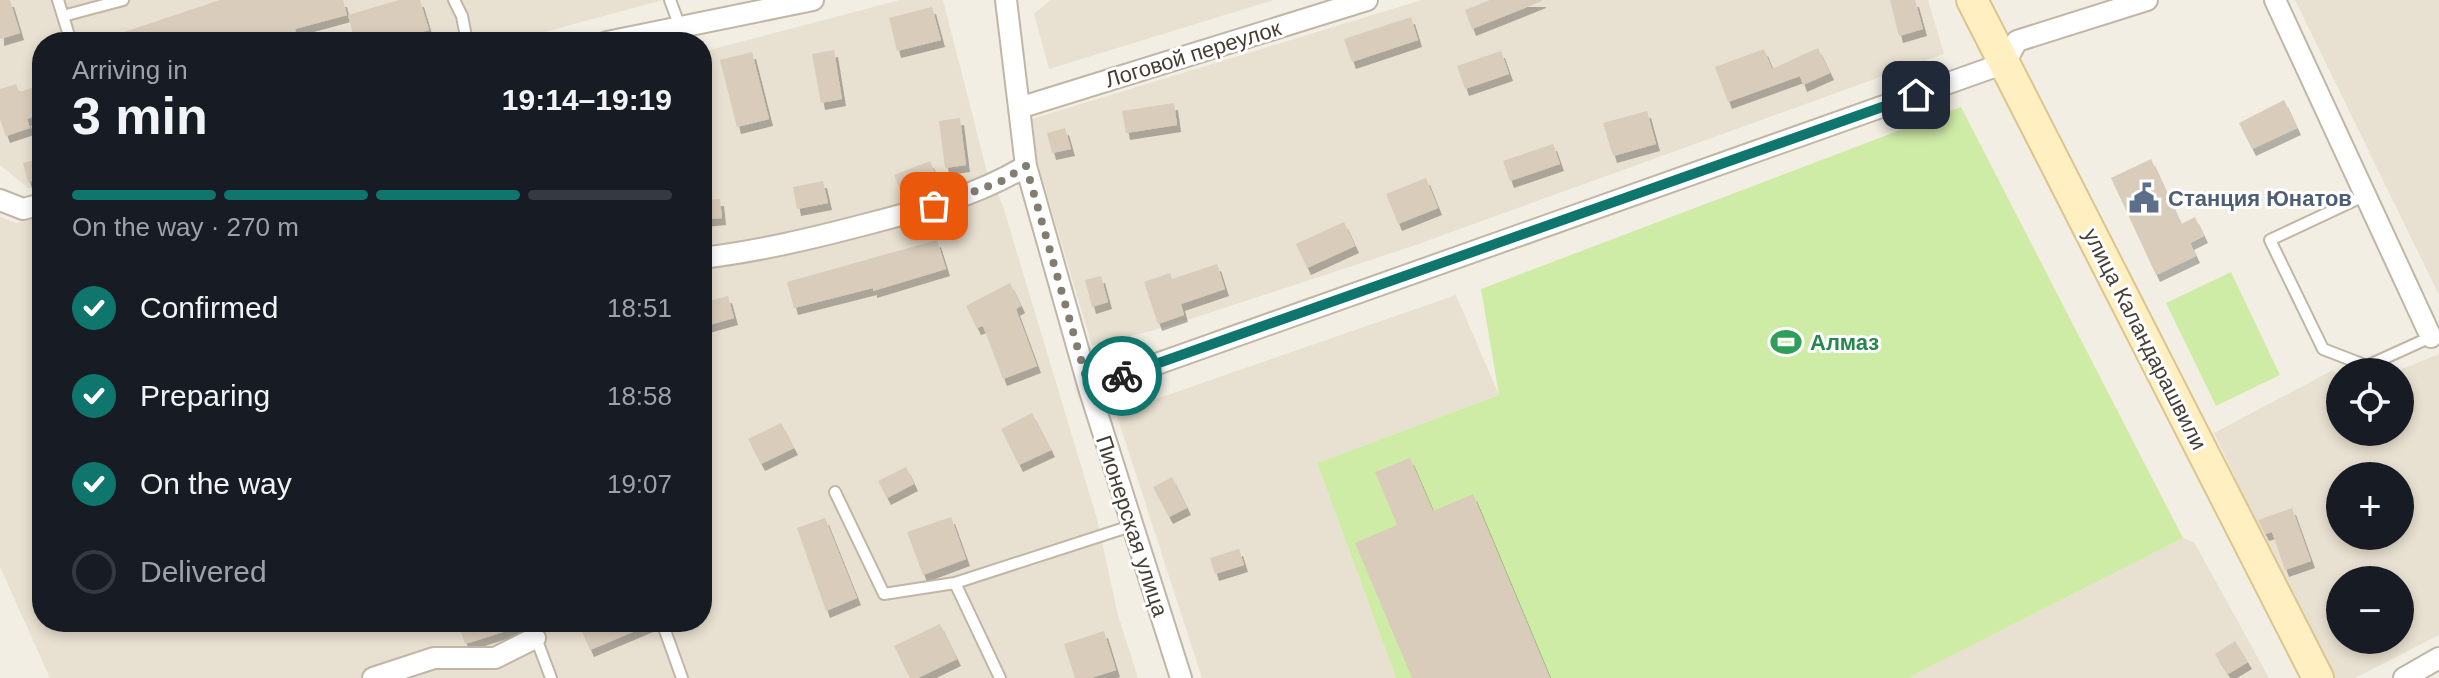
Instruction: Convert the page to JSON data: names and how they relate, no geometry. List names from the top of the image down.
{
  "streets": {
    "main road": ["улица Каландарашвили"],
    "street": ["Логовой переулок", "Пионерская улица"]
  },
  "crossings": [
    ["Логовой переулок", "Пионерская улица"]
  ],
  "places": {
    "public building": ["Станция Юнатов"],
    "sports": ["Алмаз"]
  },
  "page": {
    "heading": ["3 min", "Arriving in", "19:14–19:19"],
    "bar": "On the way · 270 m",
    "list": [
      ["Confirmed", "18:51"],
      ["Preparing", "18:58"],
      ["On the way", "19:07"],
      "Delivered"
    ],
    "map_buttons": ["+", "−"]
  }
}
